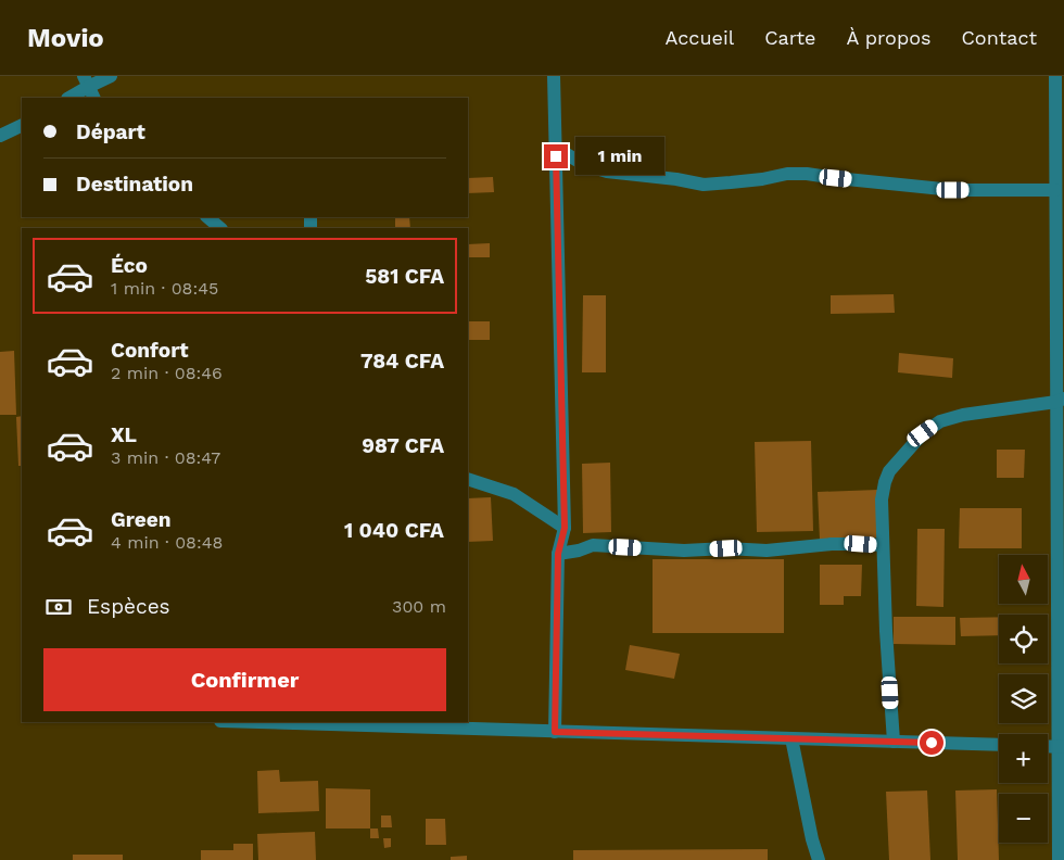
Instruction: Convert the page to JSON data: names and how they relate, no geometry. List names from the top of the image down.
{
  "north": "top",
  "page": {
    "header": "Movio",
    "nav": [
      "Accueil",
      "Carte",
      "À propos",
      "Contact"
    ],
    "banner": ["Départ", "Destination"],
    "bubble": "1 min",
    "list": [
      {
        "name": "Éco",
        "note": "1 min · 08:45",
        "value": "581 CFA"
      },
      {
        "name": "Confort",
        "note": "2 min · 08:46",
        "value": "784 CFA"
      },
      {
        "name": "XL",
        "note": "3 min · 08:47",
        "value": "987 CFA"
      },
      {
        "name": "Green",
        "note": "4 min · 08:48",
        "value": "1 040 CFA"
      }
    ],
    "map_buttons": ["+", "−"],
    "pay": ["Espèces", "300 m"],
    "buttons": "Confirmer"
  }
}
